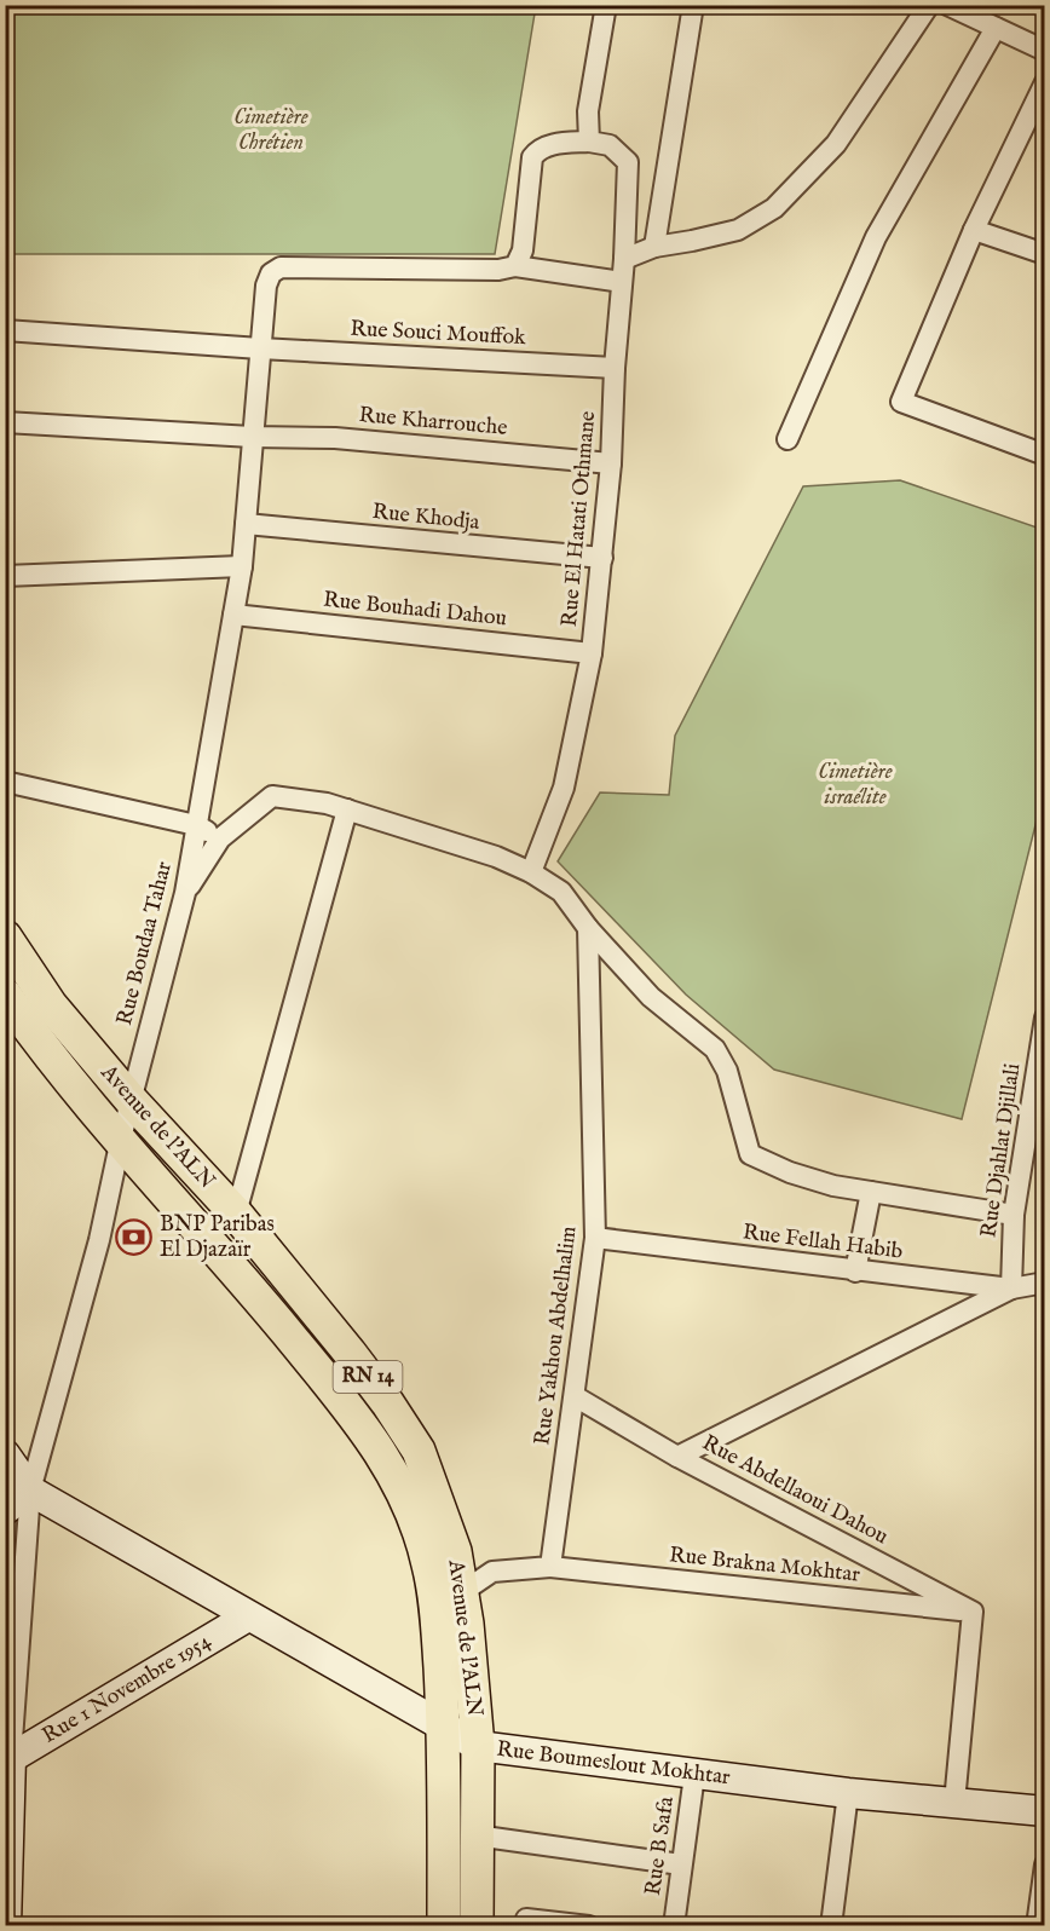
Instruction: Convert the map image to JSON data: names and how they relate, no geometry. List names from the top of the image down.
{
  "streets": {
    "main road": ["Avenue de l'ALN", "RN 14"],
    "street": [
      "Rue Souci Mouffok",
      "Rue Kharrouche",
      "Rue Khodja",
      "Rue El Hatati Othmane",
      "Rue Bouhadi Dahou",
      "Rue Boudaa Tahar",
      "Rue Djahlat Djillali",
      "Rue Fellah Habib",
      "Rue Yakhou Abdelhalim",
      "Rue Abdellaoui Dahou",
      "Rue Brakna Mokhtar",
      "Rue 1 Novembre 1954",
      "Rue Boumeslout Mokhtar",
      "Rue B Safa"
    ]
  },
  "crossings": [
    ["Rue Souci Mouffok", "Rue El Hatati Othmane"],
    ["Rue Souci Mouffok", "Rue Boudaa Tahar"],
    ["Rue Kharrouche", "Rue El Hatati Othmane"],
    ["Rue Kharrouche", "Rue Boudaa Tahar"],
    ["Rue Khodja", "Rue El Hatati Othmane"],
    ["Rue Khodja", "Rue Boudaa Tahar"],
    ["Rue El Hatati Othmane", "Rue Bouhadi Dahou"],
    ["Rue Bouhadi Dahou", "Rue Boudaa Tahar"],
    ["Rue Boudaa Tahar", "Avenue de l'ALN"],
    ["Rue Boudaa Tahar", "Rue 1 Novembre 1954"],
    ["Rue Boudaa Tahar", "Rue Boumeslout Mokhtar"],
    ["Avenue de l'ALN", "Rue Boumeslout Mokhtar"],
    ["Rue Djahlat Djillali", "Rue Fellah Habib"],
    ["Rue Djahlat Djillali", "Rue Abdellaoui Dahou"],
    ["Rue Fellah Habib", "Rue Yakhou Abdelhalim"],
    ["Rue Fellah Habib", "Rue Abdellaoui Dahou"],
    ["Rue Yakhou Abdelhalim", "Rue Brakna Mokhtar"],
    ["Rue Abdellaoui Dahou", "Rue Brakna Mokhtar"],
    ["Rue 1 Novembre 1954", "Rue Boumeslout Mokhtar"],
    ["Rue Boumeslout Mokhtar", "Rue B Safa"]
  ],
  "parks": ["Cimetière Chrétien", "Cimetière israélite"],
  "places": {
    "bank": ["BNP Paribas El Djazaïr"]
  }
}
